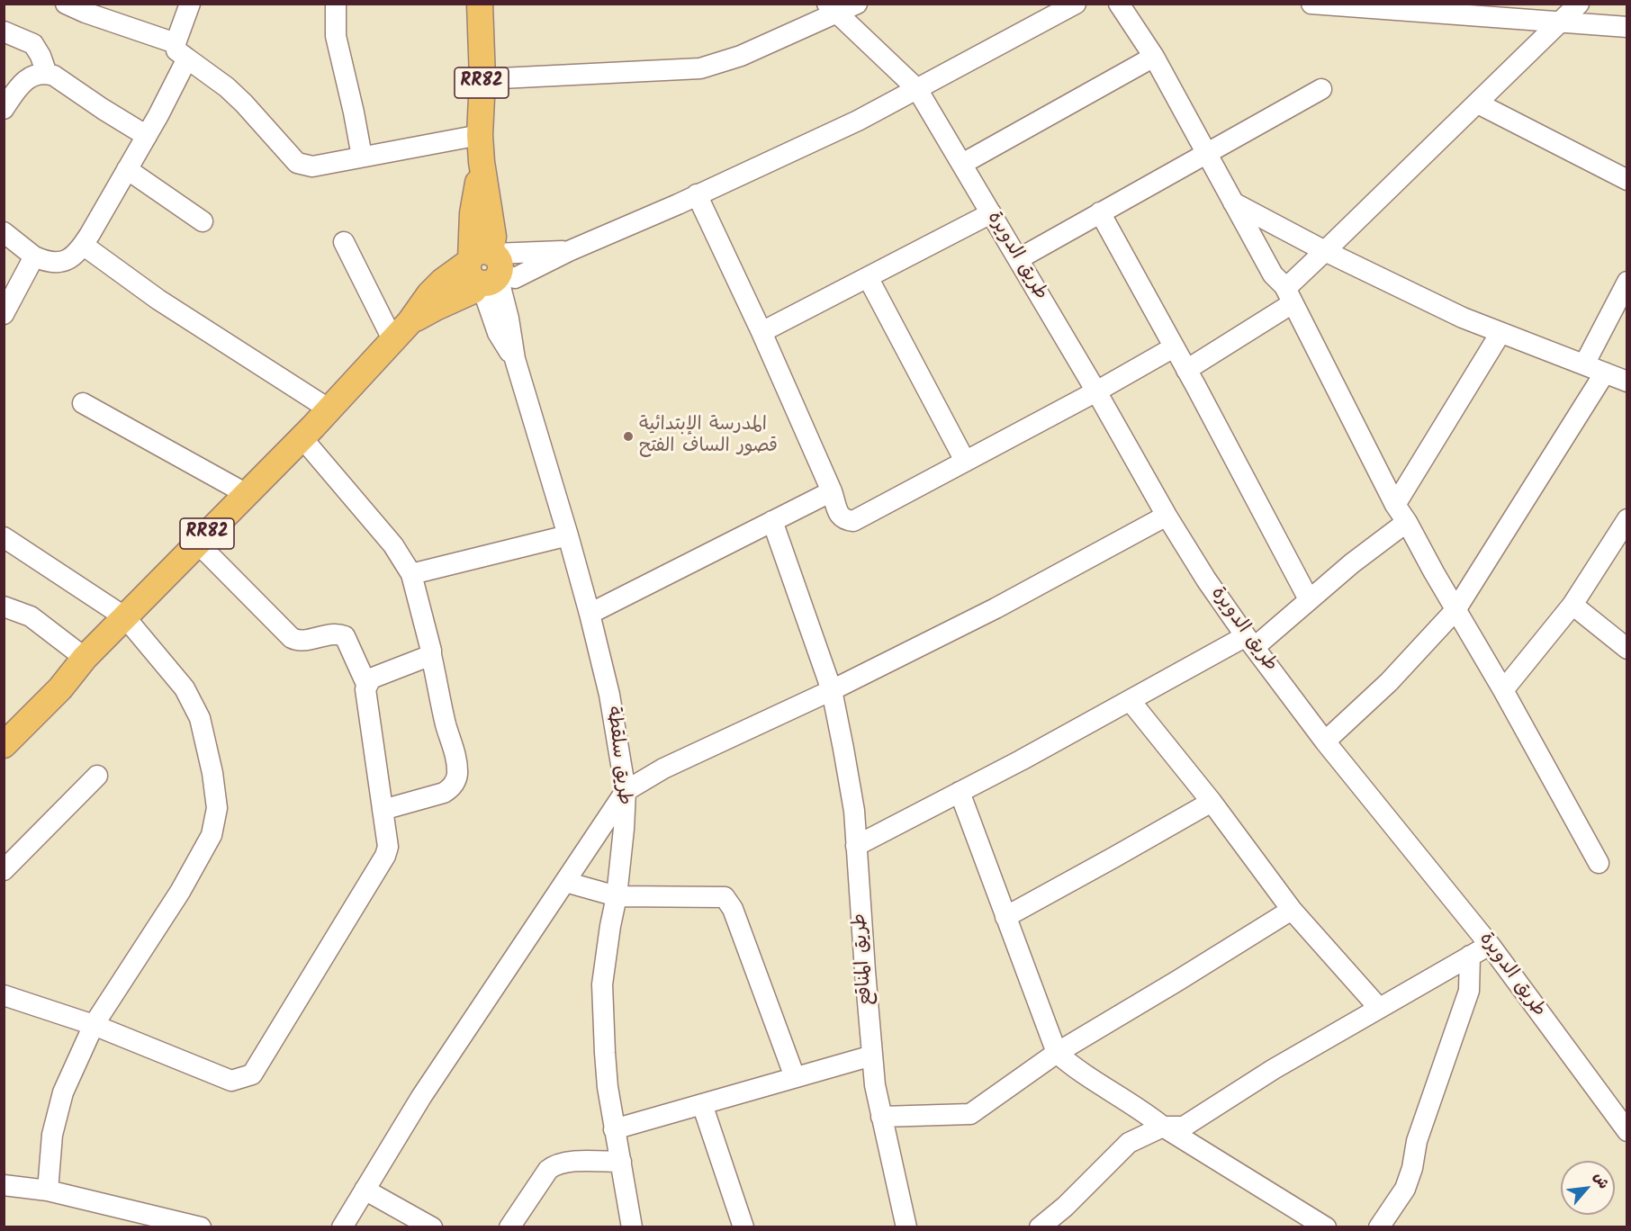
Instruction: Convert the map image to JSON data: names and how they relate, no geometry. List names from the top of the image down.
{
  "streets": {
    "main road": ["RR82"],
    "street": ["طريق الدويرة", "طريق سلقطة", "طريق المناقع"]
  },
  "crossings": [
    ["RR82", "طريق سلقطة"]
  ],
  "places": ["المدرسة الإبتدائية قصور الساف الفتح"],
  "north": "top right"
}
